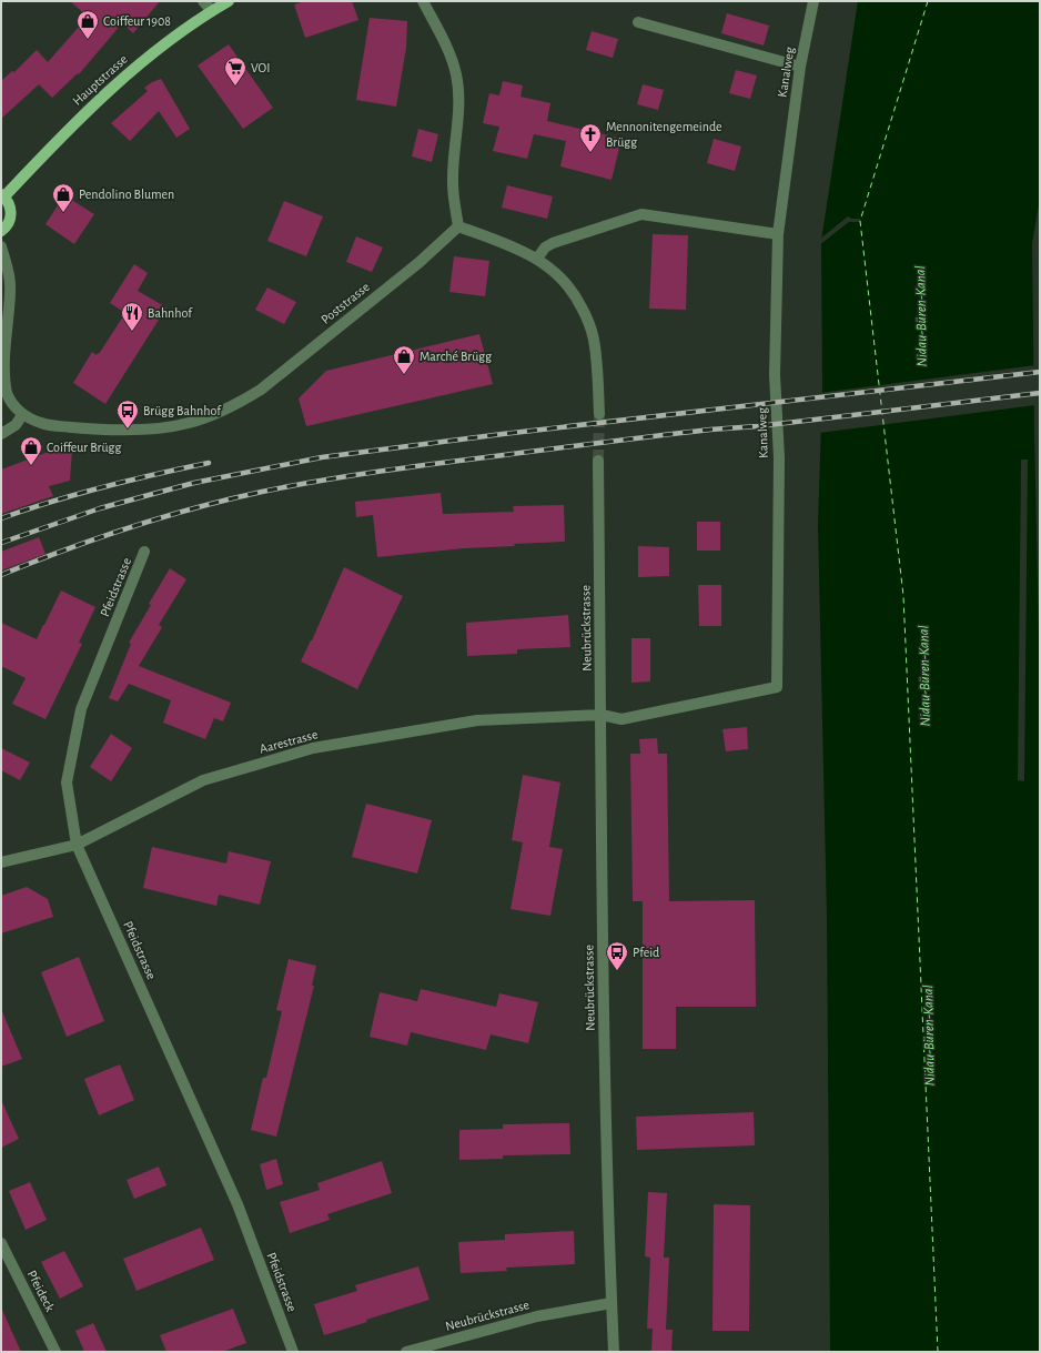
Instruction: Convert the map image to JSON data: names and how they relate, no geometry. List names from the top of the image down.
{
  "streets": {
    "main road": ["Hauptstrasse"],
    "street": [
      "Kanalweg",
      "Poststrasse",
      "Pfeidstrasse",
      "Neubrückstrasse",
      "Aarestrasse",
      "Pfeideck"
    ]
  },
  "crossings": [
    ["Kanalweg", "Neubrückstrasse"],
    ["Kanalweg", "Aarestrasse"],
    ["Pfeidstrasse", "Aarestrasse"],
    ["Neubrückstrasse", "Aarestrasse"]
  ],
  "water": ["Nidau-Büren-Kanal"],
  "places": {
    "shop": [
      "Coiffeur 1908",
      "Pendolino Blumen",
      "Marché Brügg",
      "Coiffeur Brügg"
    ],
    "supermarket": ["VOI"],
    "church": ["Mennonitengemeinde Brügg"],
    "restaurant": ["Bahnhof"],
    "bus stop": ["Brügg Bahnhof", "Pfeid"]
  }
}
